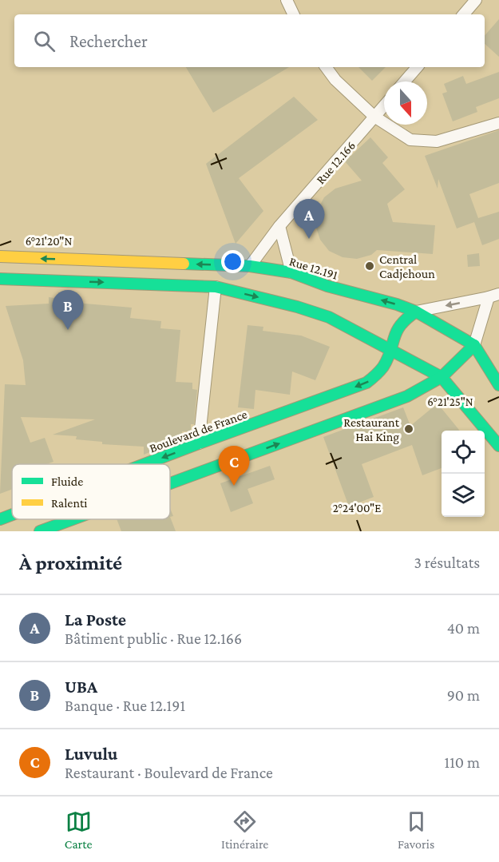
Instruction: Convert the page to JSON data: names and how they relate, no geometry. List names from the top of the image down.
{
  "streets": {
    "main road": ["Rue 12.191", "Boulevard de France"],
    "street": ["Rue 12.166"]
  },
  "crossings": [
    ["Rue 12.166", "Rue 12.191"],
    ["Rue 12.191", "Boulevard de France"]
  ],
  "places": ["Central Cadjehoun", "Restaurant Hai King"],
  "legend": ["Fluide", "Ralenti"],
  "north": "bottom",
  "page": {
    "search": "Rechercher",
    "pins": ["A", "B", "C"],
    "heading": ["À proximité", "3 résultats"],
    "list": [
      {
        "mark": "A",
        "name": "La Poste",
        "note": "Bâtiment public · Rue 12.166",
        "value": "40 m"
      },
      {
        "mark": "B",
        "name": "UBA",
        "note": "Banque · Rue 12.191",
        "value": "90 m"
      },
      {
        "mark": "C",
        "name": "Luvulu",
        "note": "Restaurant · Boulevard de France",
        "value": "110 m"
      }
    ],
    "nav": ["Carte", "Itinéraire", "Favoris"]
  },
  "coordinates": ["6°21'20\"N", "6°21'25\"N", "2°24'00\"E"]
}
